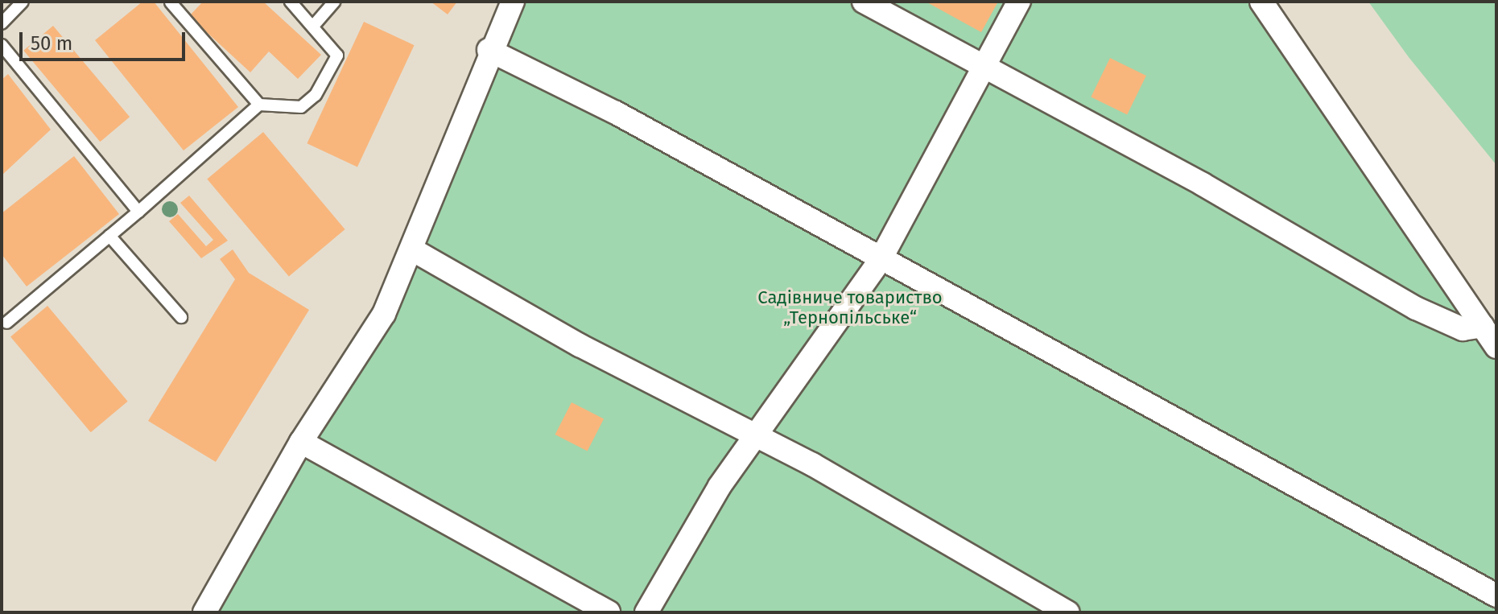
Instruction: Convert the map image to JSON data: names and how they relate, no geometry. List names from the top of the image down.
{
  "parks": ["Садівниче товариство „Тернопільське“"],
  "scale_bar": "50 m"
}
